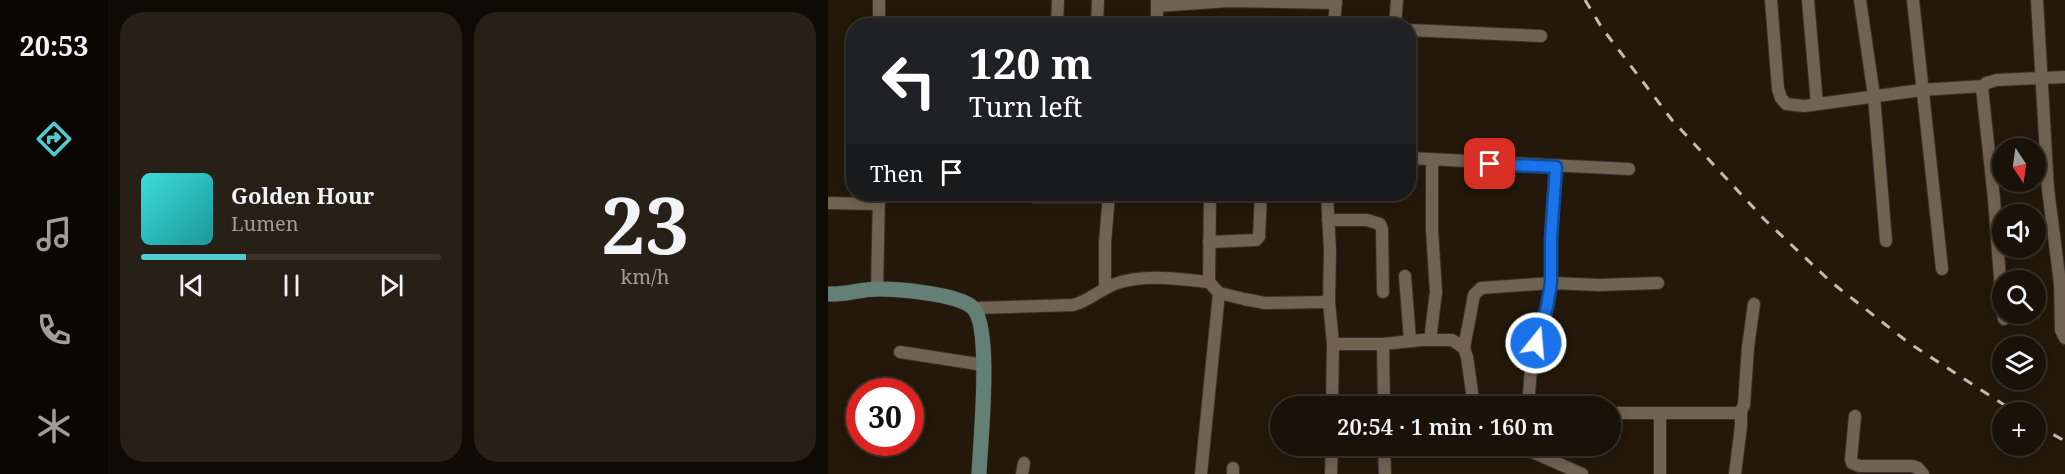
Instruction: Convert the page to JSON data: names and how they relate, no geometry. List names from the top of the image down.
{
  "north": "bottom",
  "page": {
    "tabs": "20:53",
    "tile": ["23", "km/h"],
    "turn": ["120 m", "Turn left"],
    "map_buttons": "+",
    "then": "Then",
    "song": ["Golden Hour", "Lumen"],
    "limit": "30",
    "trip": "20:54 · 1 min · 160 m"
  }
}
